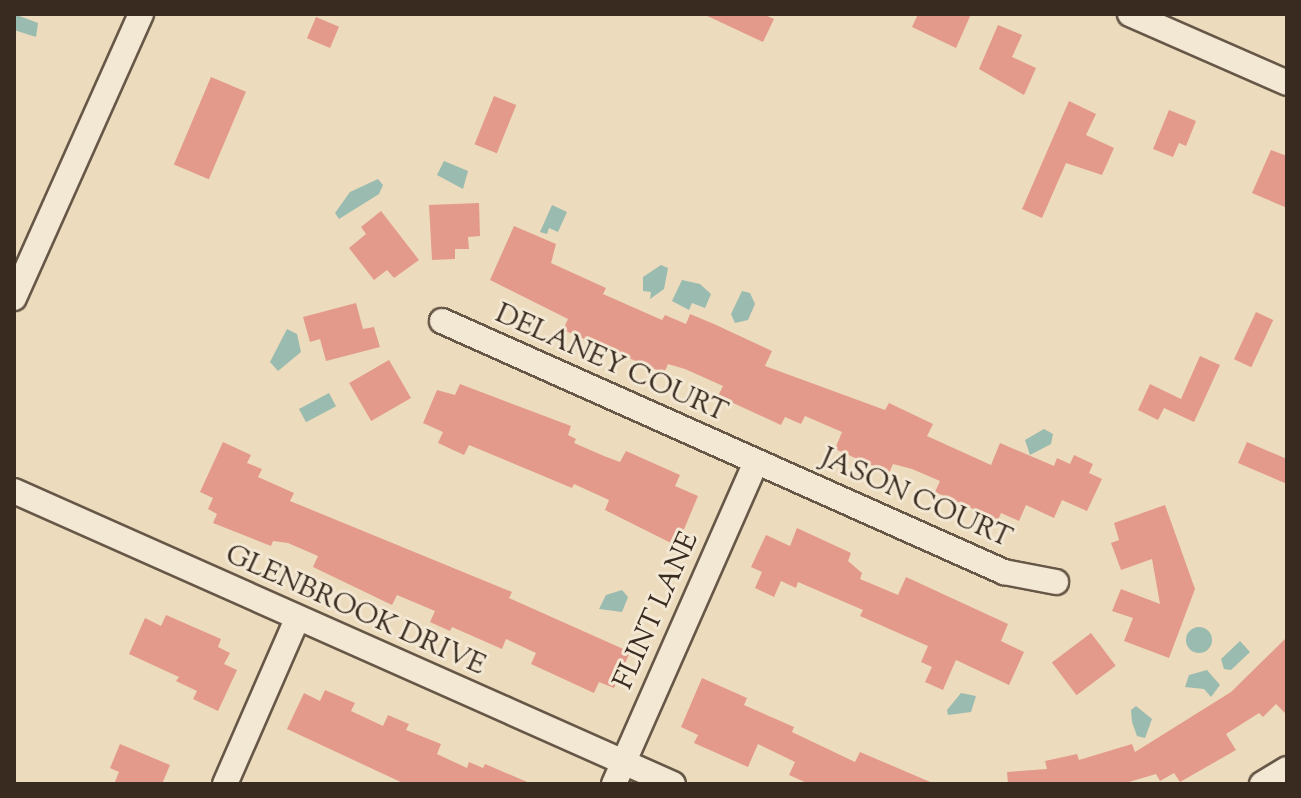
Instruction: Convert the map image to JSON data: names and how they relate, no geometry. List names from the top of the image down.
{
  "streets": {
    "street": [
      "DELANEY COURT",
      "JASON COURT",
      "GLENBROOK DRIVE",
      "FLINT LANE"
    ]
  },
  "crossings": [
    ["DELANEY COURT", "JASON COURT"],
    ["DELANEY COURT", "FLINT LANE"],
    ["JASON COURT", "FLINT LANE"],
    ["GLENBROOK DRIVE", "FLINT LANE"]
  ]
}
